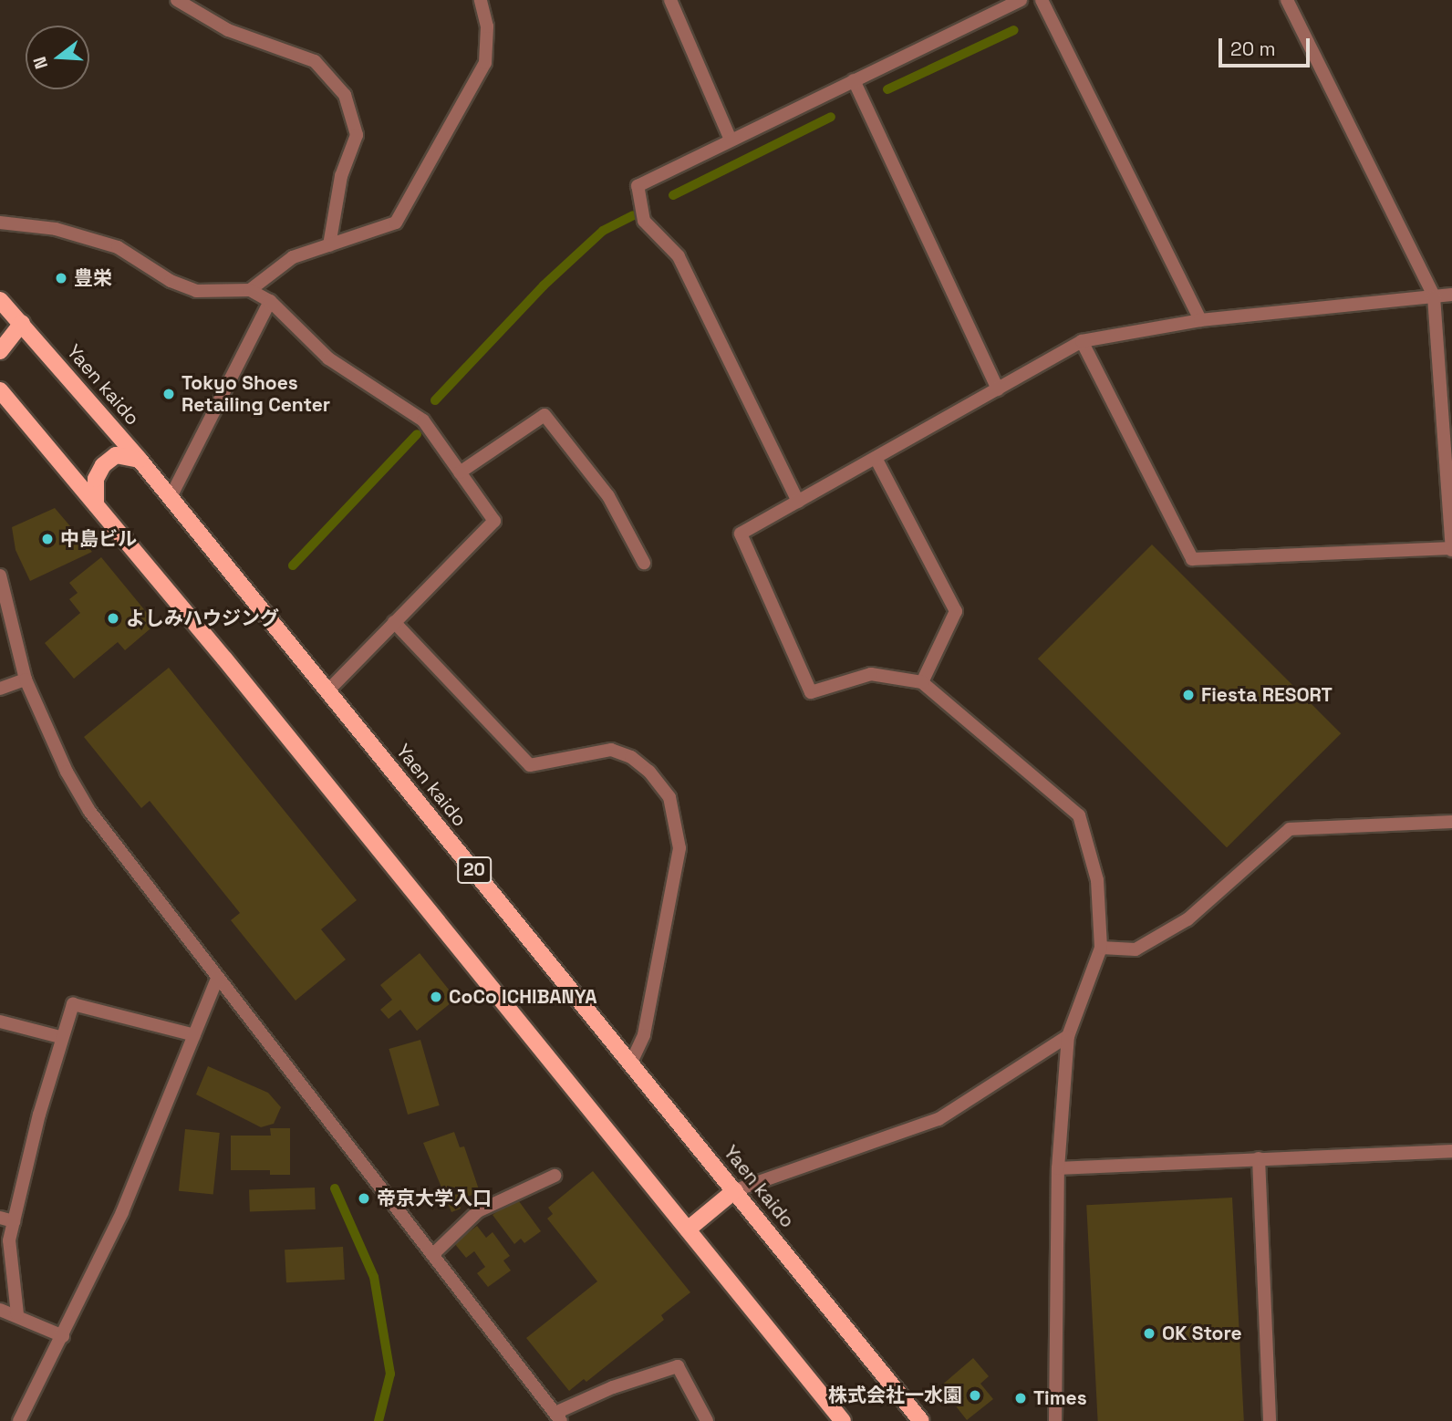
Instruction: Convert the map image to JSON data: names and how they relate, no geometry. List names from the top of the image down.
{
  "streets": {
    "main road": ["Yaen kaido", "20"]
  },
  "places": [
    "豊栄",
    "Tokyo Shoes Retailing Center",
    "中島ビル",
    "よしみハウジング",
    "Fiesta RESORT",
    "CoCo ICHIBANYA",
    "帝京大学入口",
    "OK Store",
    "株式会社一水園",
    "Times"
  ],
  "scale_bar": "20 m",
  "north": "left"
}
